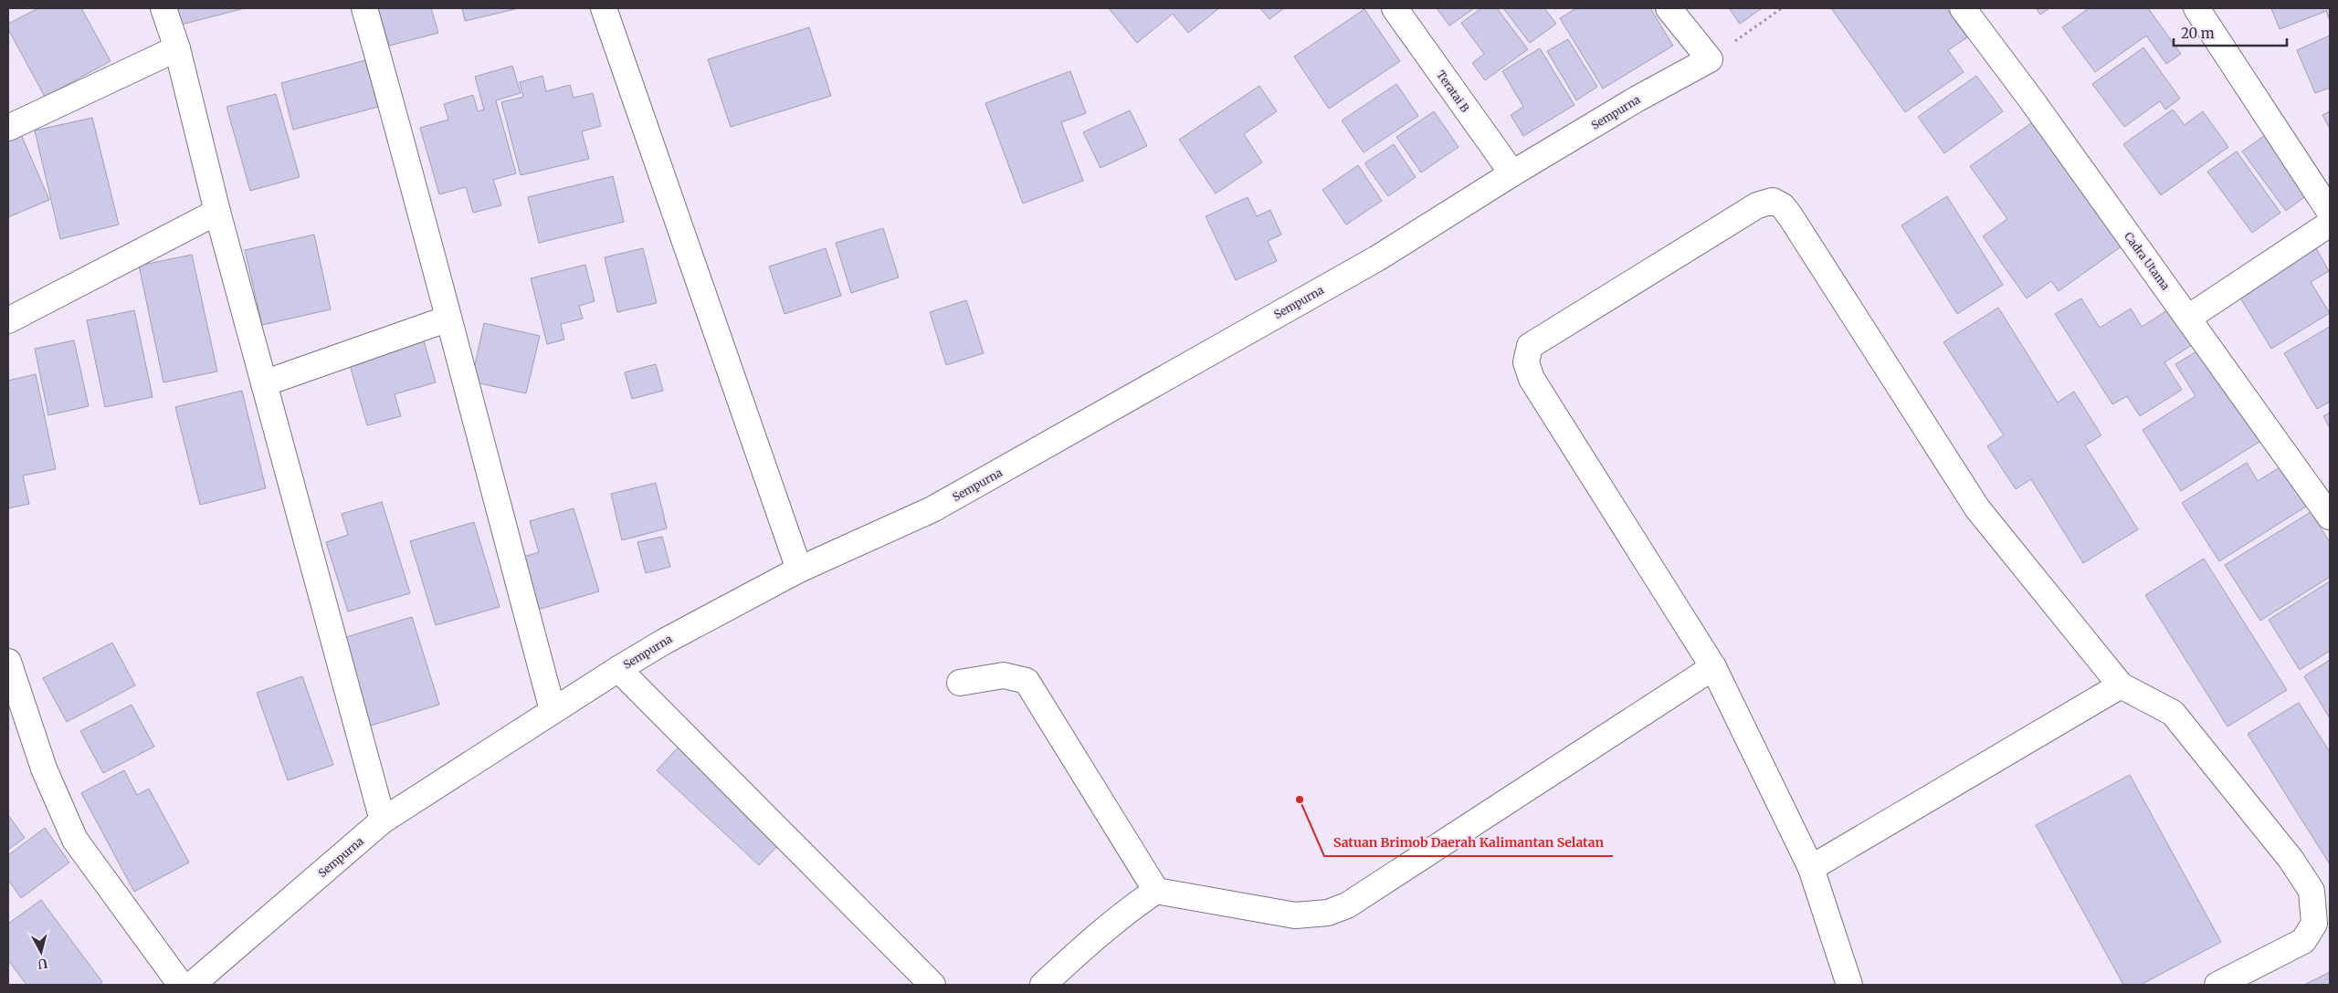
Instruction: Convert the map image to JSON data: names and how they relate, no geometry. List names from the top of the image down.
{
  "streets": {
    "street": ["Teratai B", "Sempurna", "Cadra Utama"]
  },
  "crossings": [
    ["Teratai B", "Sempurna"]
  ],
  "places": ["Satuan Brimob Daerah Kalimantan Selatan"],
  "scale_bar": "20 m",
  "north": "bottom"
}
